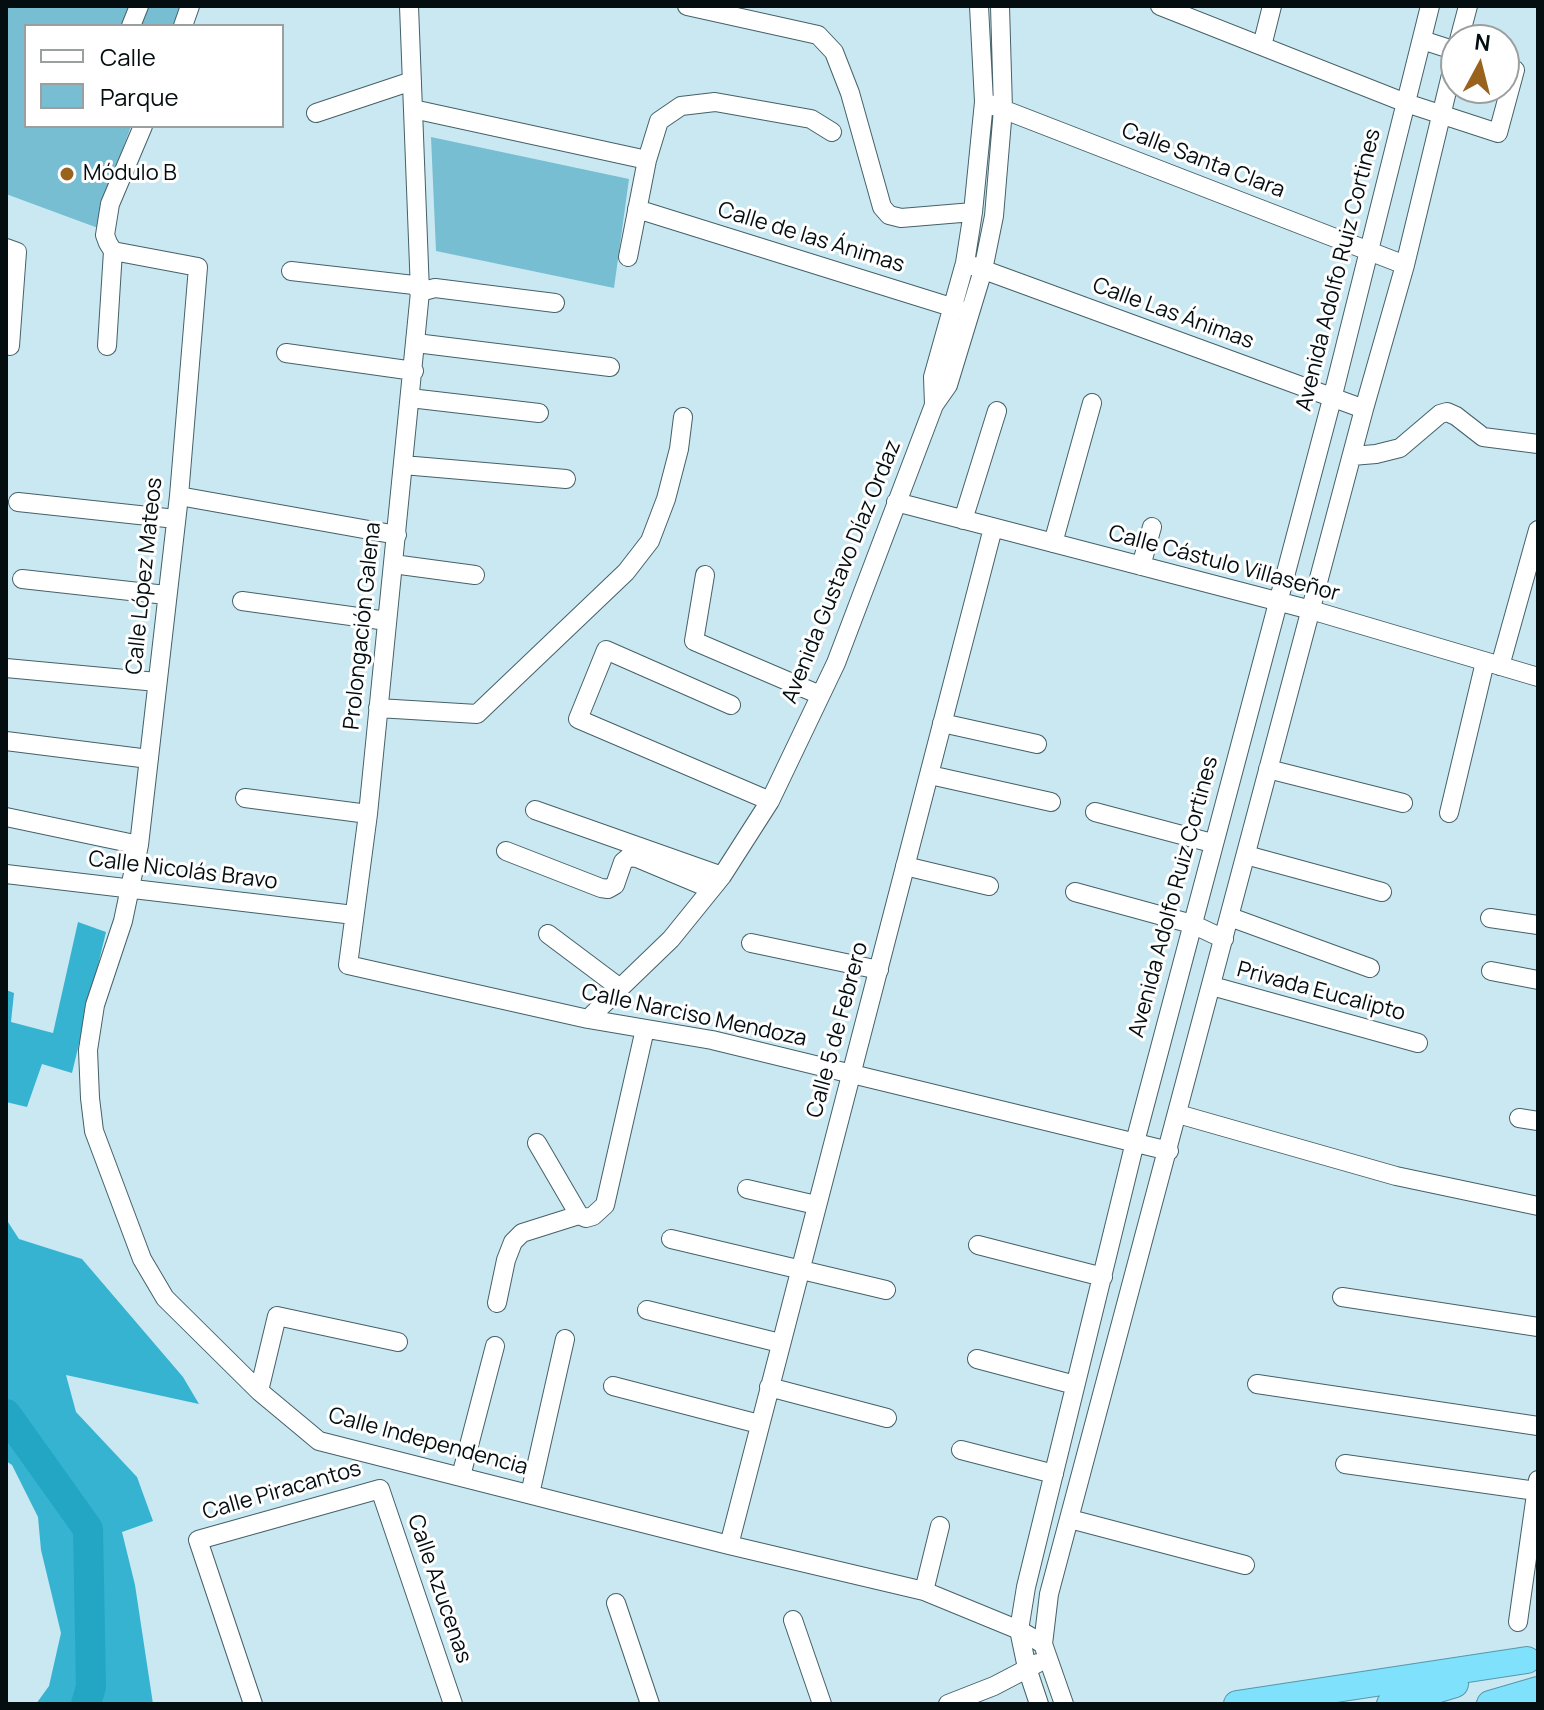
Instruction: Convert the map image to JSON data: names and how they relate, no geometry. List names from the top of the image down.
{
  "streets": {
    "street": [
      "Calle Santa Clara",
      "Calle de las Ánimas",
      "Avenida Adolfo Ruiz Cortines",
      "Calle Las Ánimas",
      "Calle Cástulo Villaseñor",
      "Avenida Gustavo Díaz Ordaz",
      "Calle López Mateos",
      "Prolongación Galena",
      "Calle Nicolás Bravo",
      "Privada Eucalipto",
      "Calle Narciso Mendoza",
      "Calle 5 de Febrero",
      "Calle Independencia",
      "Calle Piracantos",
      "Calle Azucenas"
    ]
  },
  "crossings": [
    ["Calle Santa Clara", "Avenida Adolfo Ruiz Cortines"],
    ["Calle Santa Clara", "Avenida Gustavo Díaz Ordaz"],
    ["Calle de las Ánimas", "Avenida Gustavo Díaz Ordaz"],
    ["Avenida Adolfo Ruiz Cortines", "Calle Las Ánimas"],
    ["Avenida Adolfo Ruiz Cortines", "Calle Cástulo Villaseñor"],
    ["Avenida Adolfo Ruiz Cortines", "Calle Narciso Mendoza"],
    ["Avenida Adolfo Ruiz Cortines", "Calle Independencia"],
    ["Calle Las Ánimas", "Avenida Gustavo Díaz Ordaz"],
    ["Calle Cástulo Villaseñor", "Avenida Gustavo Díaz Ordaz"],
    ["Calle Cástulo Villaseñor", "Calle 5 de Febrero"],
    ["Avenida Gustavo Díaz Ordaz", "Calle Narciso Mendoza"],
    ["Calle López Mateos", "Calle Nicolás Bravo"],
    ["Calle López Mateos", "Calle Independencia"],
    ["Prolongación Galena", "Calle Nicolás Bravo"],
    ["Prolongación Galena", "Calle Narciso Mendoza"],
    ["Calle Nicolás Bravo", "Calle Independencia"],
    ["Calle Narciso Mendoza", "Calle 5 de Febrero"],
    ["Calle 5 de Febrero", "Calle Independencia"],
    ["Calle Piracantos", "Calle Azucenas"]
  ],
  "places": ["Módulo B"],
  "legend": ["Calle", "Parque"],
  "north": "top"
}
